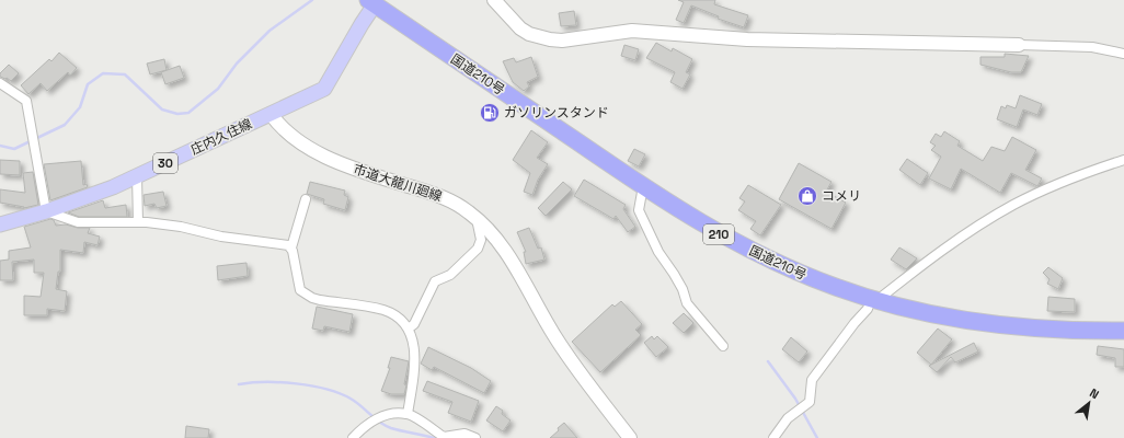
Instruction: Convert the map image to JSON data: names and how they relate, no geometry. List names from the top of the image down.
{
  "streets": {
    "highway": ["国道210号", "210"],
    "main road": ["庄内久住線", "30"],
    "street": ["市道大龍川廻線"]
  },
  "crossings": [
    ["国道210号", "庄内久住線"],
    ["庄内久住線", "市道大龍川廻線"]
  ],
  "places": {
    "fuel station": ["ガソリンスタンド"],
    "shop": ["コメリ"]
  },
  "north": "top right"
}
